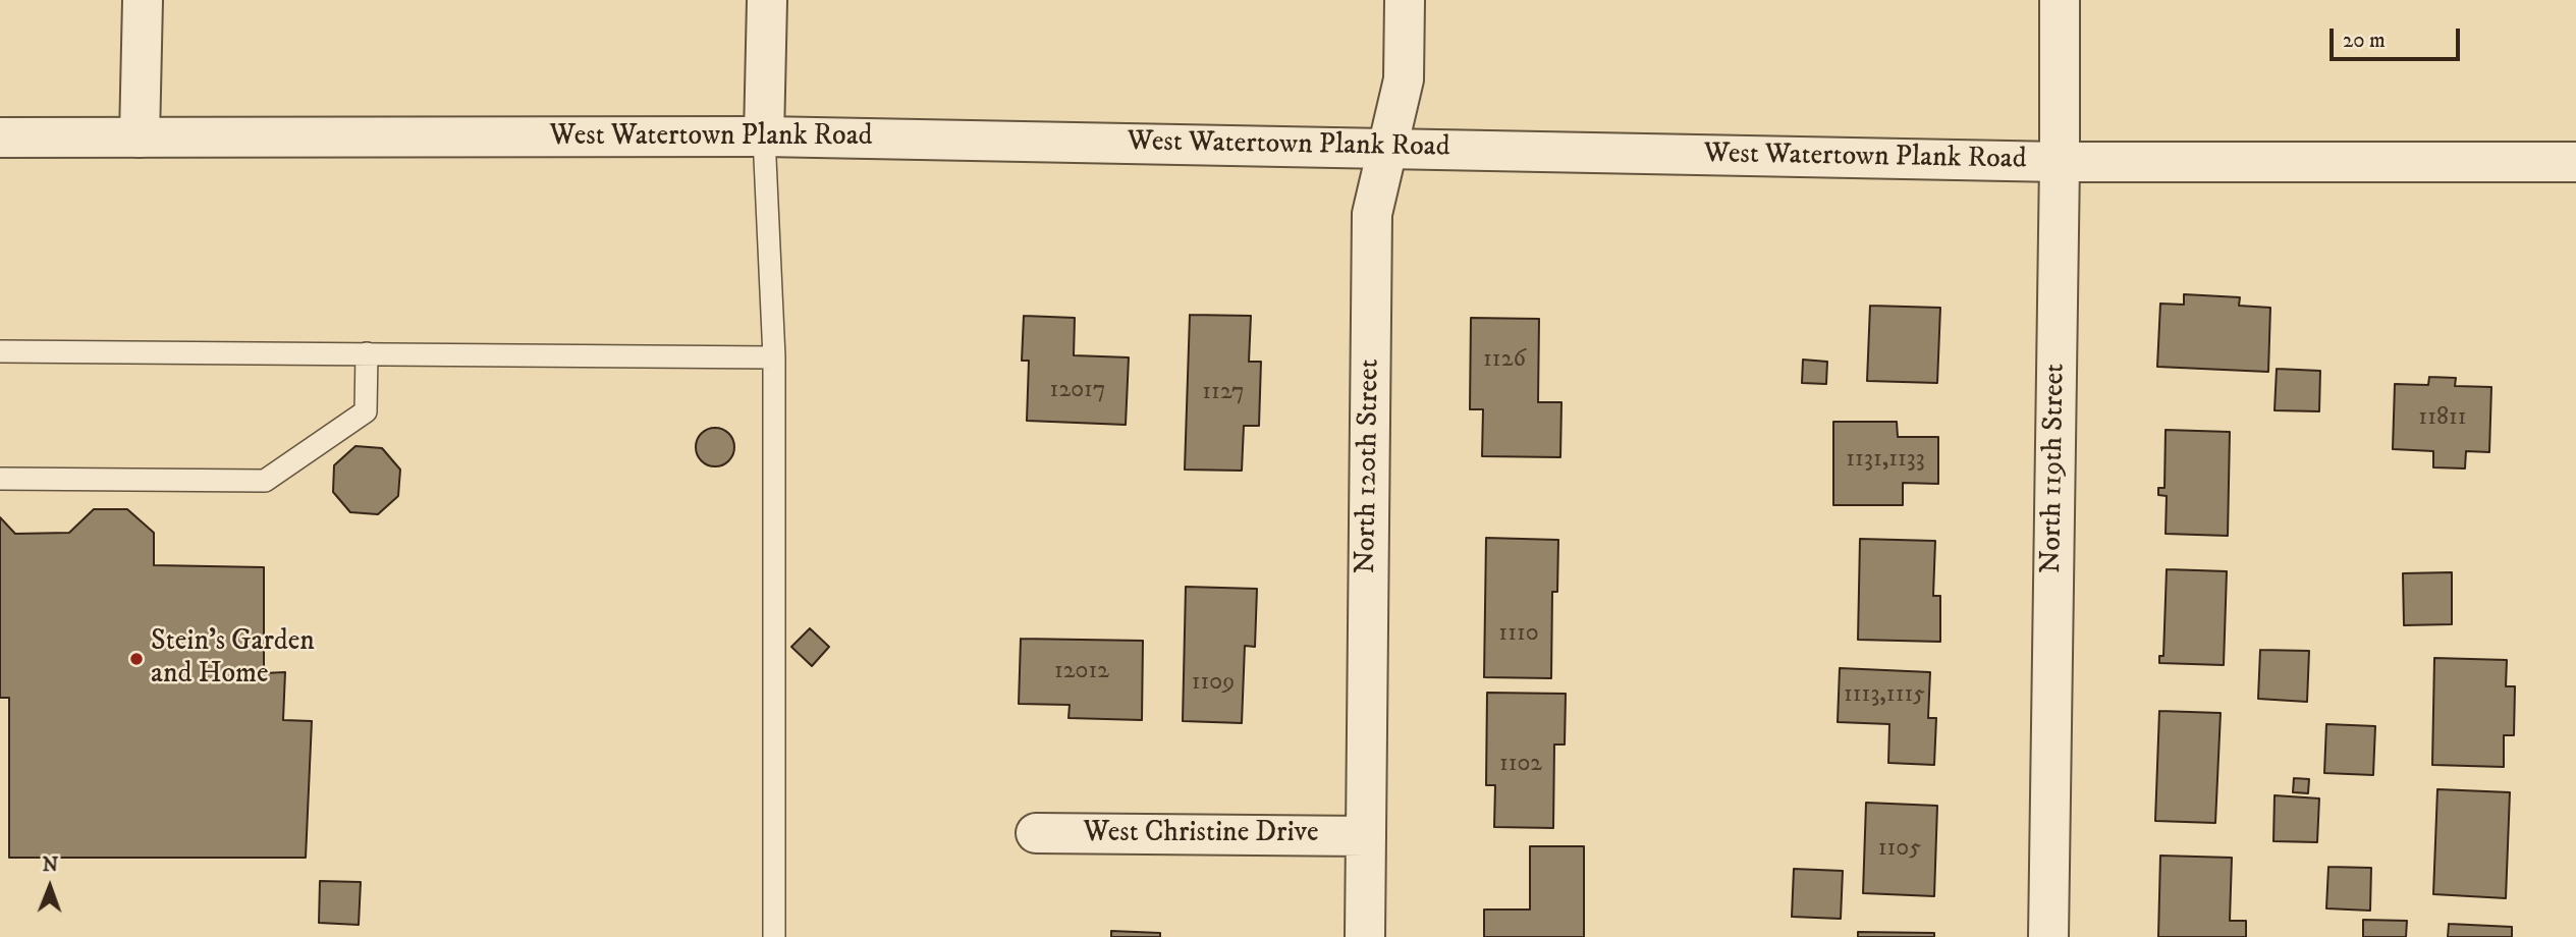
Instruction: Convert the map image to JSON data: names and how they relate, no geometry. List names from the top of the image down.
{
  "streets": {
    "street": [
      "West Watertown Plank Road",
      "North 120th Street",
      "North 119th Street",
      "West Christine Drive"
    ]
  },
  "crossings": [
    ["West Watertown Plank Road", "North 120th Street"],
    ["West Watertown Plank Road", "North 119th Street"],
    ["North 120th Street", "West Christine Drive"]
  ],
  "places": ["Stein's Garden and Home"],
  "house_numbers": [
    "1126",
    "12017",
    "1127",
    "11811",
    "1131,1133",
    "1110",
    "12012",
    "1109",
    "1113,1115",
    "1102",
    "1105"
  ],
  "scale_bar": "20 m",
  "north": "top"
}
